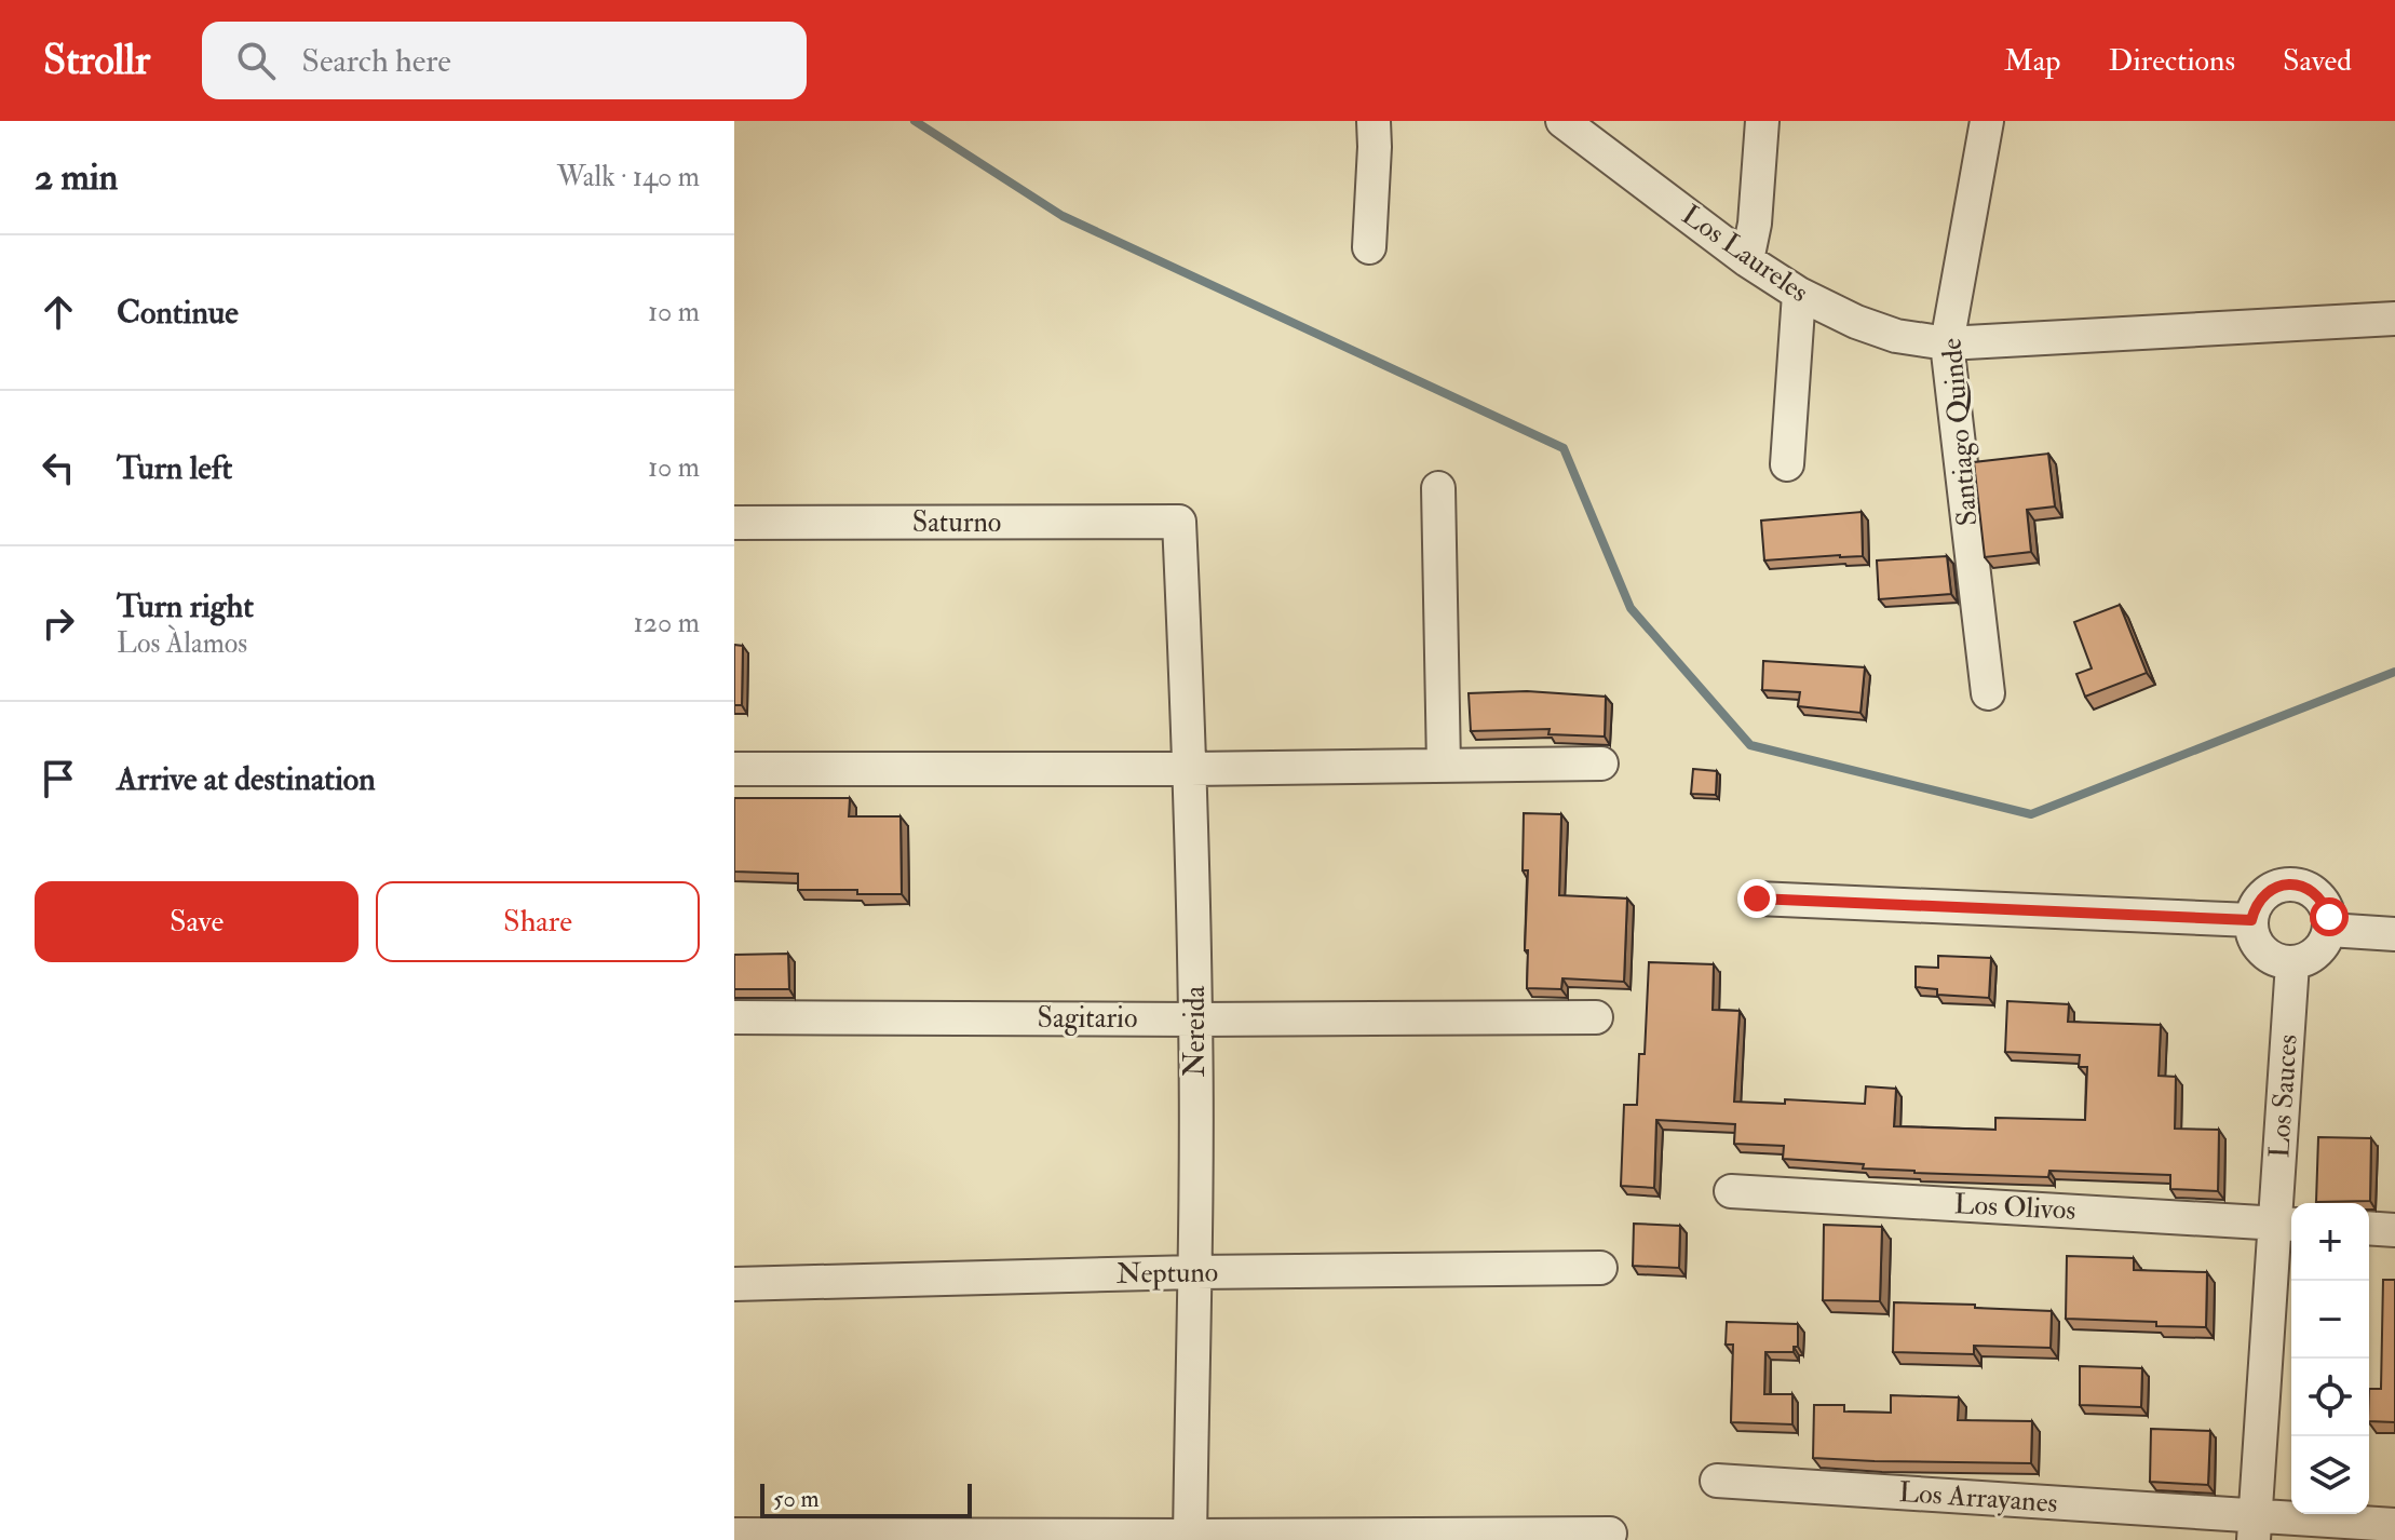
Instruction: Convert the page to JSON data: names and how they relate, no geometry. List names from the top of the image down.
{
  "streets": {
    "street": [
      "Los Laureles",
      "Santiago Quinde",
      "Saturno",
      "Sagitario",
      "Nereida",
      "Los Sauces",
      "Los Olivos",
      "Neptuno",
      "Los Arrayanes"
    ]
  },
  "crossings": [
    ["Los Laureles", "Santiago Quinde"],
    ["Saturno", "Nereida"],
    ["Sagitario", "Nereida"],
    ["Nereida", "Neptuno"],
    ["Los Sauces", "Los Olivos"],
    ["Los Sauces", "Los Arrayanes"]
  ],
  "scale_bar": "50 m",
  "page": {
    "header": "Strollr",
    "search": "Search here",
    "nav": ["Map", "Directions", "Saved"],
    "heading": ["2 min", "Walk · 140 m"],
    "list": [
      ["Continue", "10 m"],
      ["Turn left", "10 m"],
      ["Turn right", "Los Àlamos", "120 m"],
      "Arrive at destination"
    ],
    "buttons": ["Save", "Share"],
    "map_buttons": ["+", "−"],
    "scale": "50 m"
  }
}
